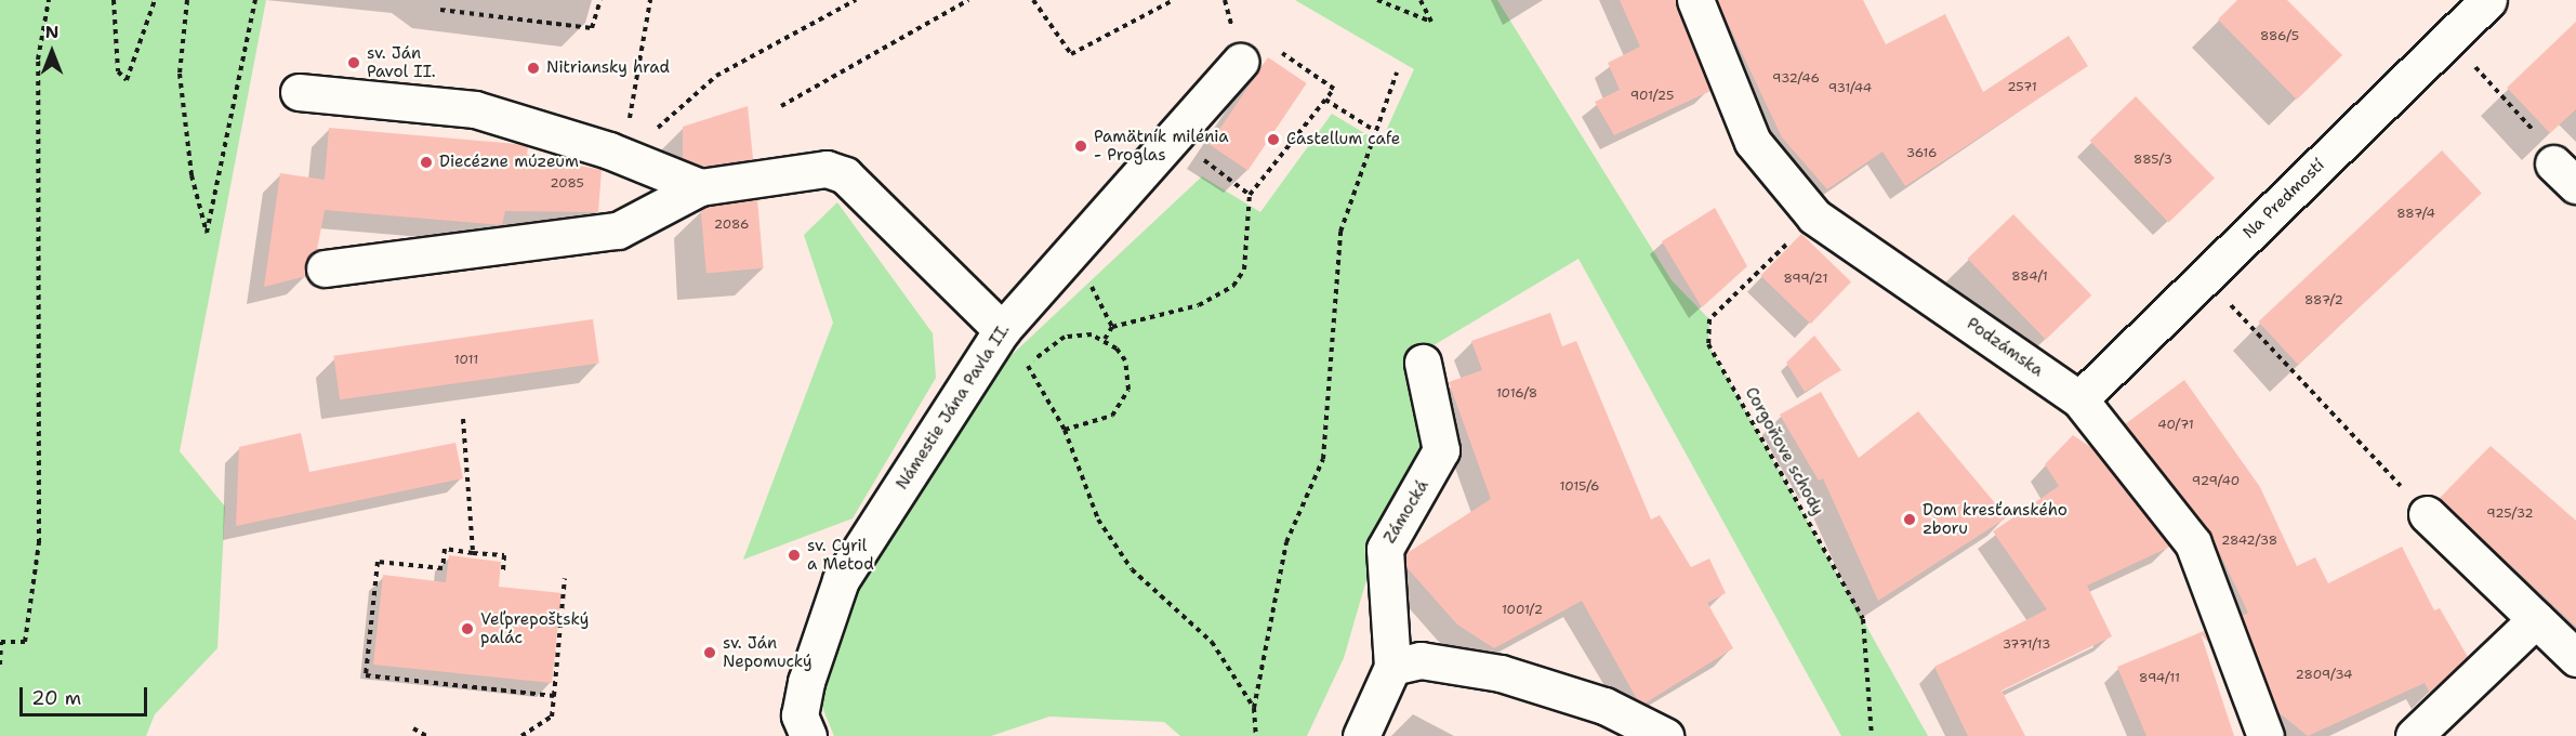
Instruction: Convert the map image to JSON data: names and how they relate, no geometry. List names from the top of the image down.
{
  "streets": {
    "street": [
      "Na Predmostí",
      "Podzámska",
      "Námestie Jána Pavla II.",
      "Zámocká"
    ],
    "path": ["Corgoňove schody"]
  },
  "crossings": [
    ["Na Predmostí", "Podzámska"],
    ["Podzámska", "Corgoňove schody"]
  ],
  "places": [
    "sv. Ján Pavol II.",
    "Nitriansky hrad",
    "Castellum cafe",
    "Pamätník milénia - Proglas",
    "Diecézne múzeum",
    "Dom kresťanského zboru",
    "sv. Cyril a Metod",
    "Veľprepoštský palác",
    "sv. Ján Nepomucký"
  ],
  "house_numbers": [
    "886/5",
    "932/46",
    "2571",
    "931/44",
    "901/25",
    "3616",
    "885/3",
    "2085",
    "887/4",
    "2086",
    "884/1",
    "899/21",
    "887/2",
    "1011",
    "1016/8",
    "40/71",
    "929/40",
    "1015/6",
    "925/32",
    "2842/38",
    "1001/2",
    "3771/13",
    "2809/34",
    "894/11"
  ],
  "scale_bar": "20 m",
  "north": "top"
}
